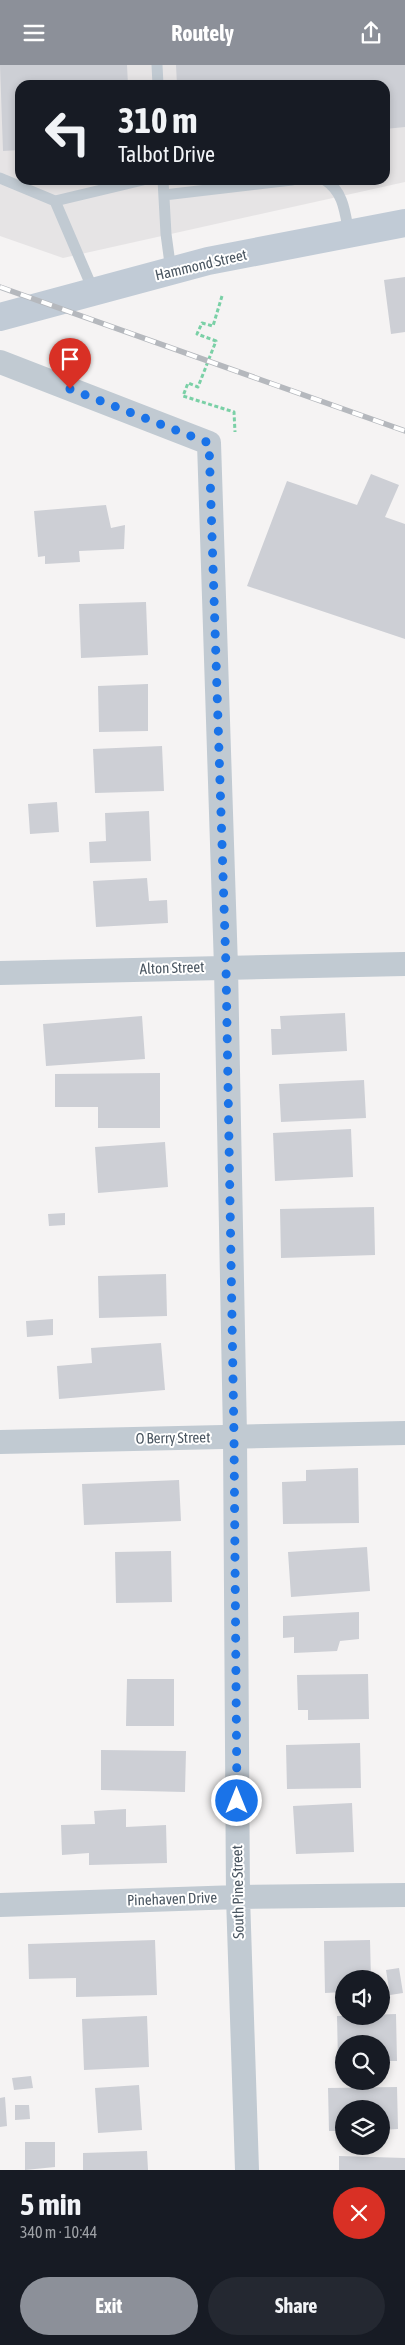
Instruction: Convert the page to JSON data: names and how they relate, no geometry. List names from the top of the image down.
{
  "streets": {
    "street": [
      "Hammond Street",
      "Alton Street",
      "O Berry Street",
      "South Pine Street",
      "Pinehaven Drive"
    ]
  },
  "crossings": [
    ["Alton Street", "South Pine Street"],
    ["O Berry Street", "South Pine Street"],
    ["South Pine Street", "Pinehaven Drive"]
  ],
  "page": {
    "header": "Routely",
    "turn": ["310 m", "Talbot Drive"],
    "heading": ["5 min", "340 m · 10:44"],
    "buttons": ["Exit", "Share"]
  }
}
